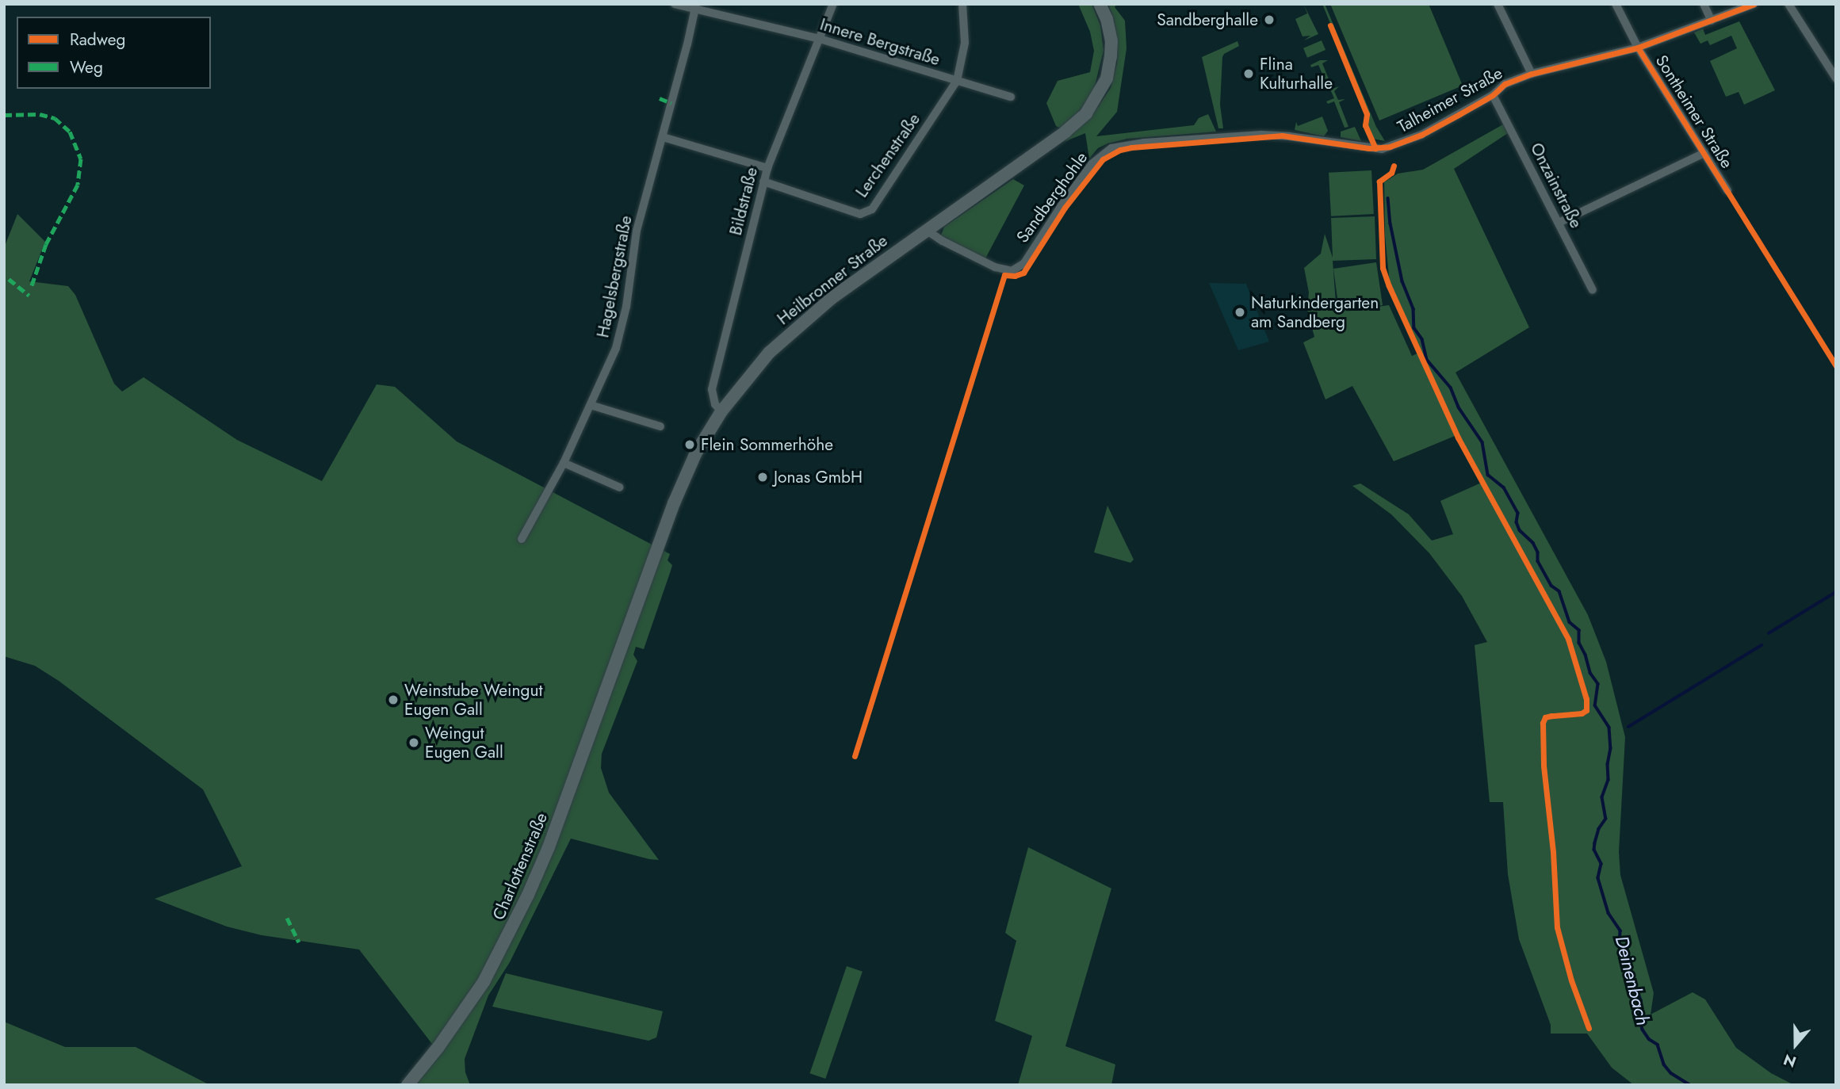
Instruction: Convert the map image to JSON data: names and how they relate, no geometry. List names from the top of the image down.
{
  "streets": {
    "main road": ["Heilbronner Straße", "Charlottenstraße"],
    "street": [
      "Innere Bergstraße",
      "Talheimer Straße",
      "Sontheimer Straße",
      "Lerchenstraße",
      "Onzainstraße",
      "Sandberghohle",
      "Bildstraße",
      "Hagelsbergstraße"
    ]
  },
  "crossings": [
    ["Innere Bergstraße", "Lerchenstraße"],
    ["Innere Bergstraße", "Bildstraße"],
    ["Innere Bergstraße", "Hagelsbergstraße"],
    ["Talheimer Straße", "Sontheimer Straße"],
    ["Talheimer Straße", "Onzainstraße"],
    ["Talheimer Straße", "Sandberghohle"],
    ["Lerchenstraße", "Bildstraße"],
    ["Sandberghohle", "Heilbronner Straße"],
    ["Bildstraße", "Heilbronner Straße"],
    ["Heilbronner Straße", "Charlottenstraße"]
  ],
  "water": ["Deinenbach"],
  "places": [
    "Sandberghalle",
    "Flina Kulturhalle",
    "Naturkindergarten am Sandberg",
    "Flein Sommerhöhe",
    "Jonas GmbH",
    "Weinstube Weingut Eugen Gall",
    "Weingut Eugen Gall"
  ],
  "legend": ["Radweg", "Weg"],
  "north": "bottom"
}
